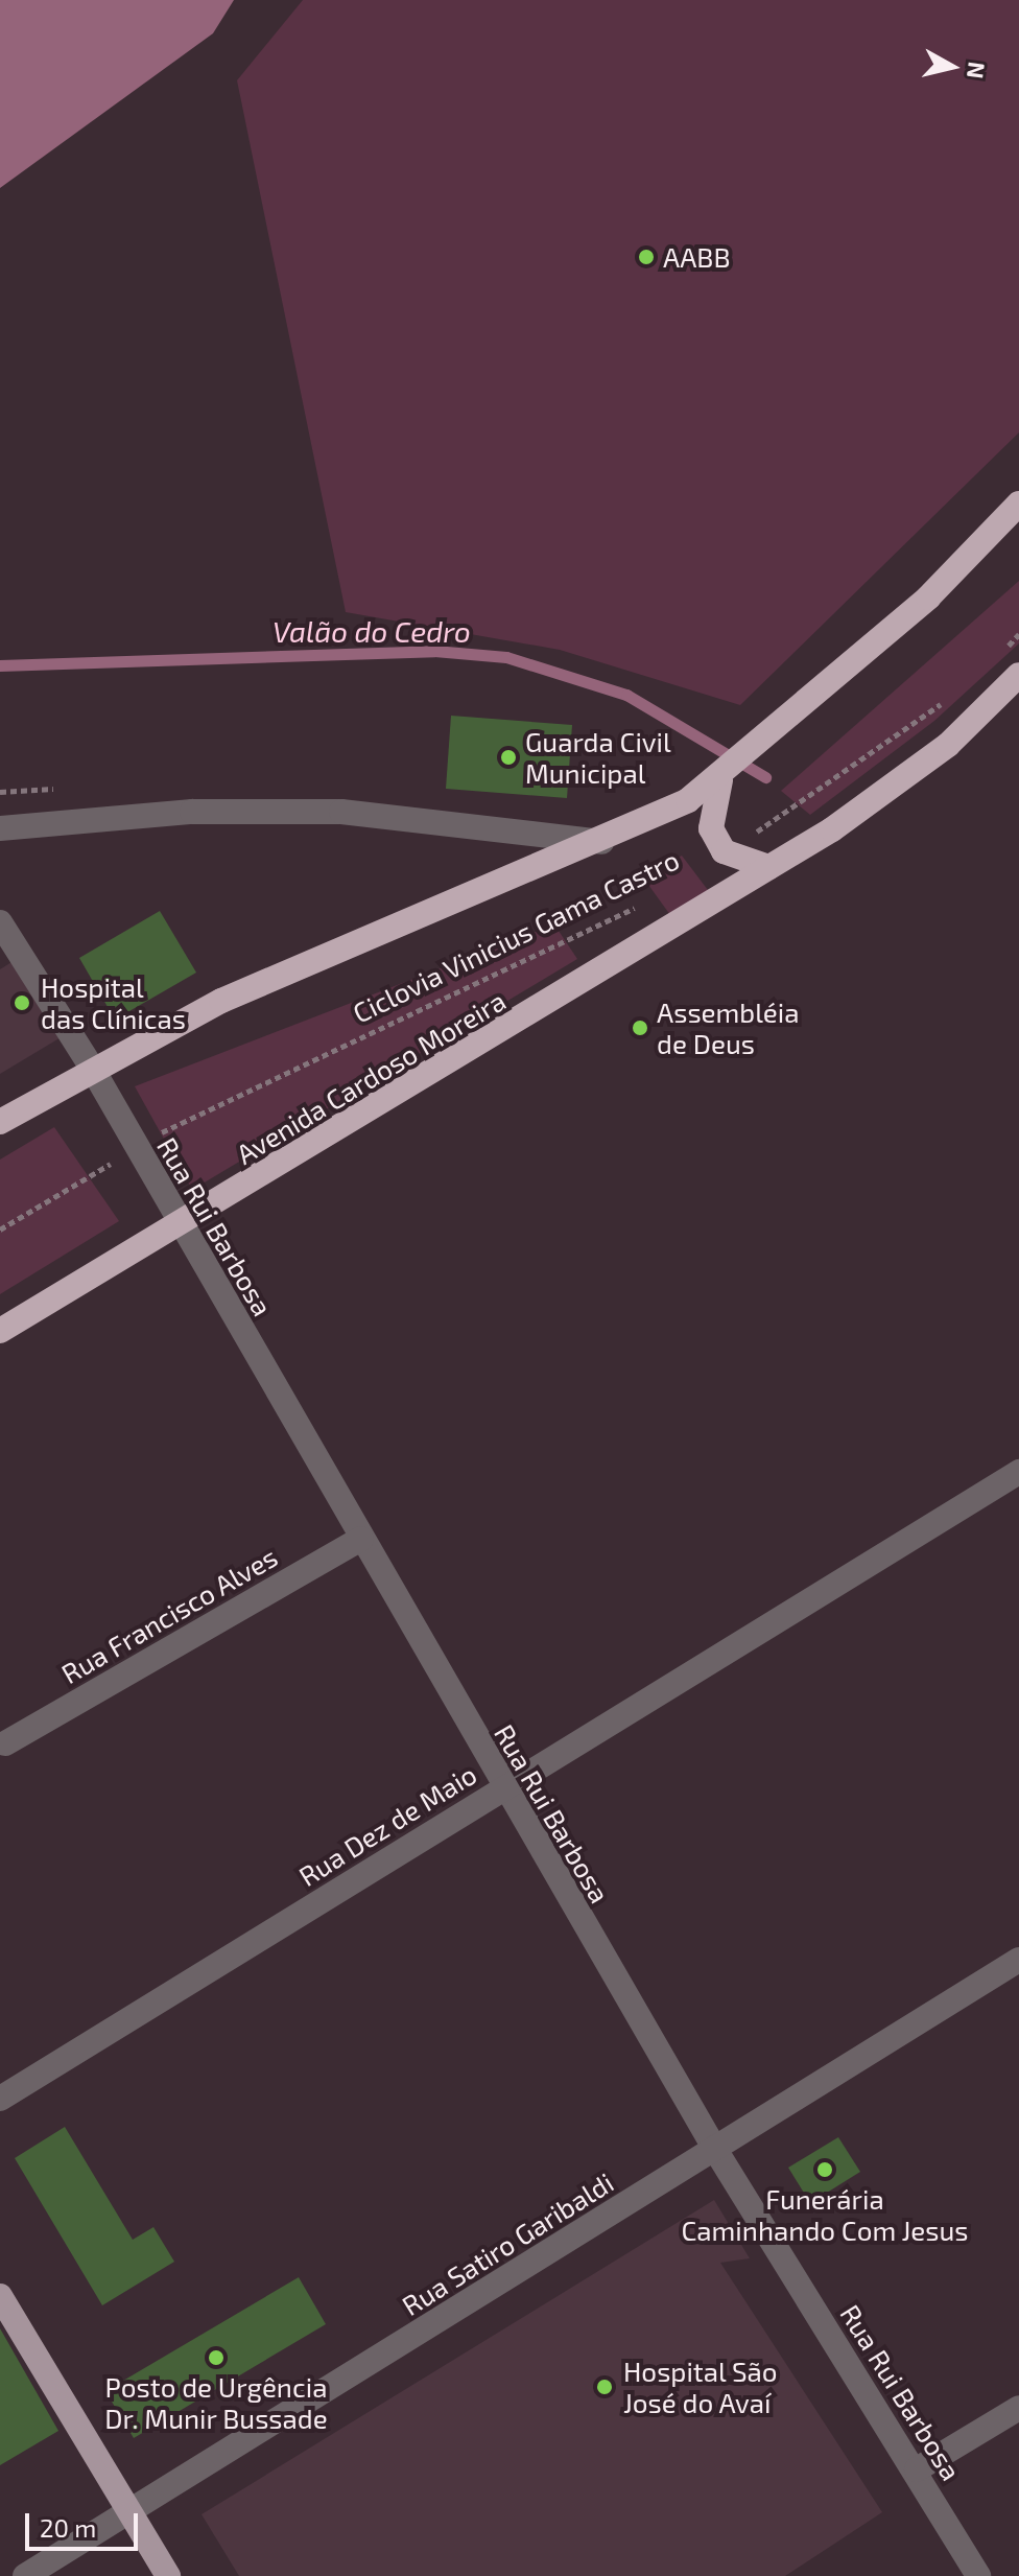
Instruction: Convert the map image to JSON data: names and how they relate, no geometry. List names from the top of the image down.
{
  "streets": {
    "highway": ["Avenida Cardoso Moreira"],
    "street": [
      "Rua Rui Barbosa",
      "Rua Francisco Alves",
      "Rua Dez de Maio",
      "Rua Satiro Garibaldi"
    ],
    "path": ["Ciclovia Vinicius Gama Castro"]
  },
  "crossings": [
    ["Ciclovia Vinicius Gama Castro", "Rua Rui Barbosa"],
    ["Avenida Cardoso Moreira", "Rua Rui Barbosa"],
    ["Rua Rui Barbosa", "Rua Francisco Alves"],
    ["Rua Rui Barbosa", "Rua Dez de Maio"],
    ["Rua Rui Barbosa", "Rua Satiro Garibaldi"]
  ],
  "water": ["Valão do Cedro"],
  "places": [
    "AABB",
    "Guarda Civil Municipal",
    "Hospital das Clínicas",
    "Assembléia de Deus",
    "Funerária Caminhando Com Jesus",
    "Posto de Urgência Dr. Munir Bussade",
    "Hospital São José do Avaí"
  ],
  "scale_bar": "20 m",
  "north": "right"
}
